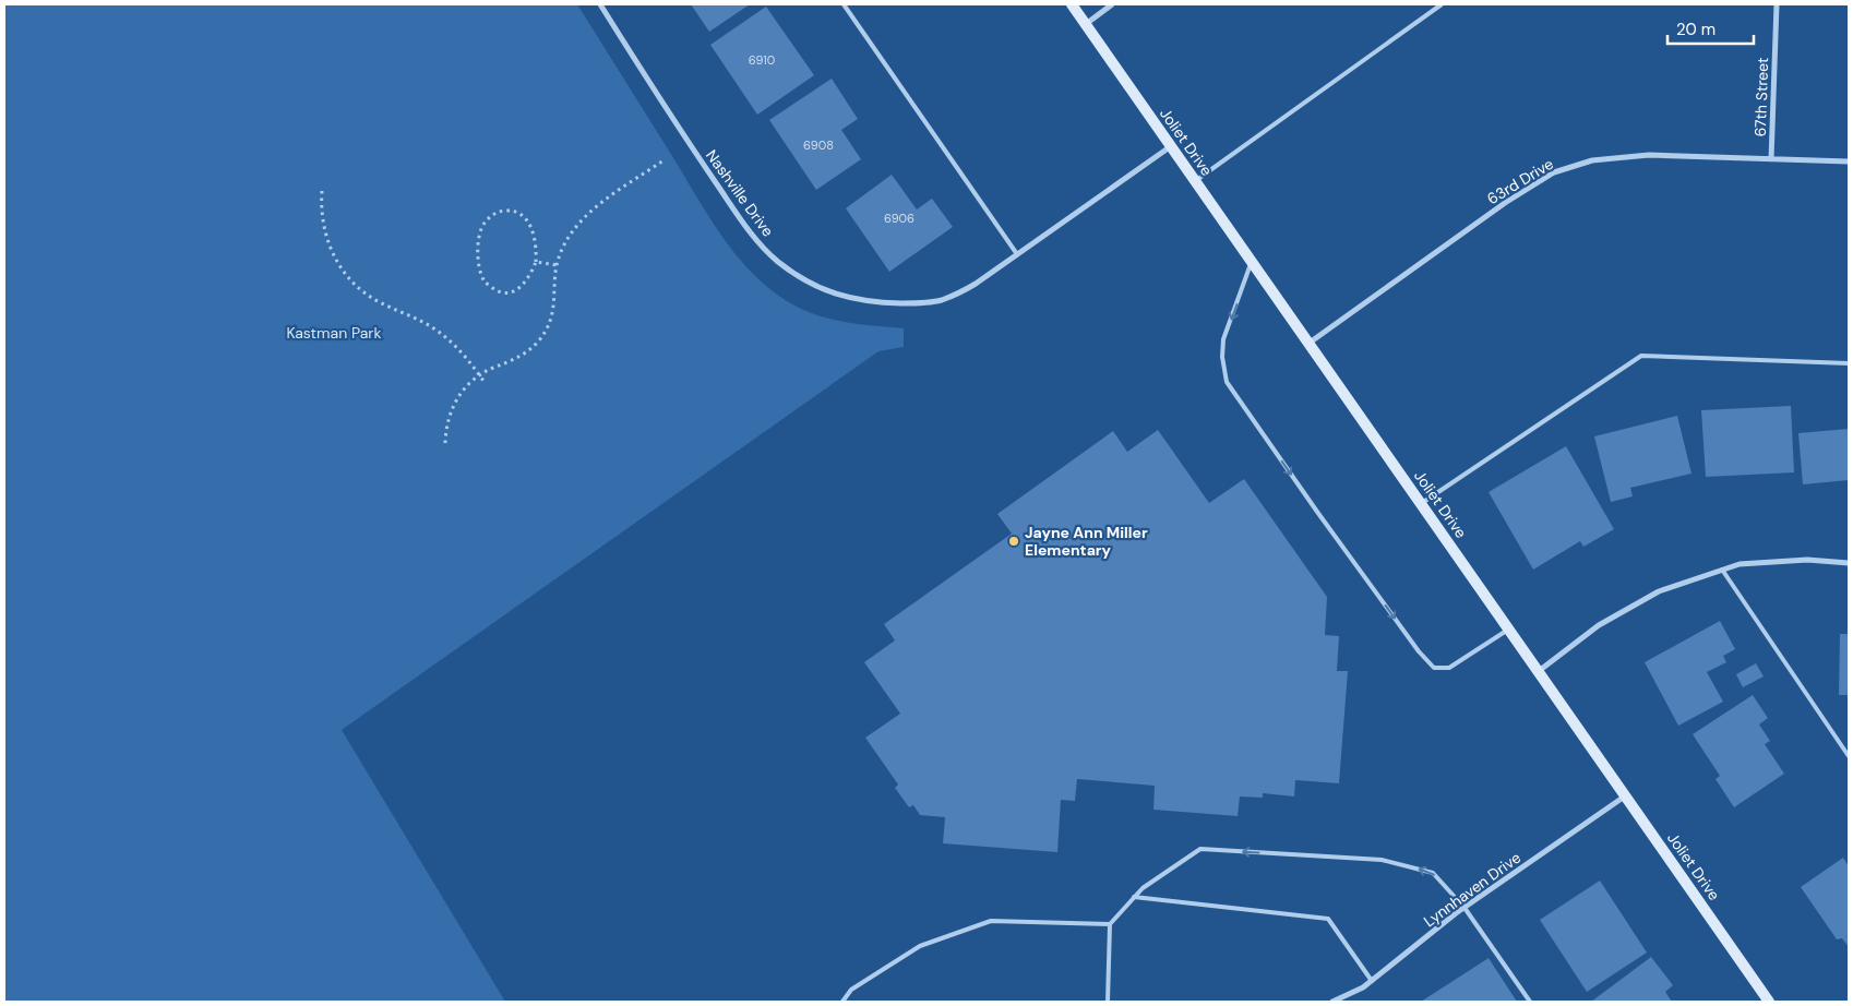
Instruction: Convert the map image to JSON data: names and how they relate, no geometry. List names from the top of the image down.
{
  "streets": {
    "street": [
      "67th Street",
      "Joliet Drive",
      "63rd Drive",
      "Nashville Drive",
      "Lynnhaven Drive"
    ]
  },
  "crossings": [
    ["67th Street", "63rd Drive"],
    ["Joliet Drive", "63rd Drive"],
    ["Joliet Drive", "Nashville Drive"],
    ["Joliet Drive", "Lynnhaven Drive"]
  ],
  "parks": ["Kastman Park"],
  "places": ["Jayne Ann Miller Elementary"],
  "house_numbers": ["6910", "6908", "6906"],
  "scale_bar": "20 m"
}
